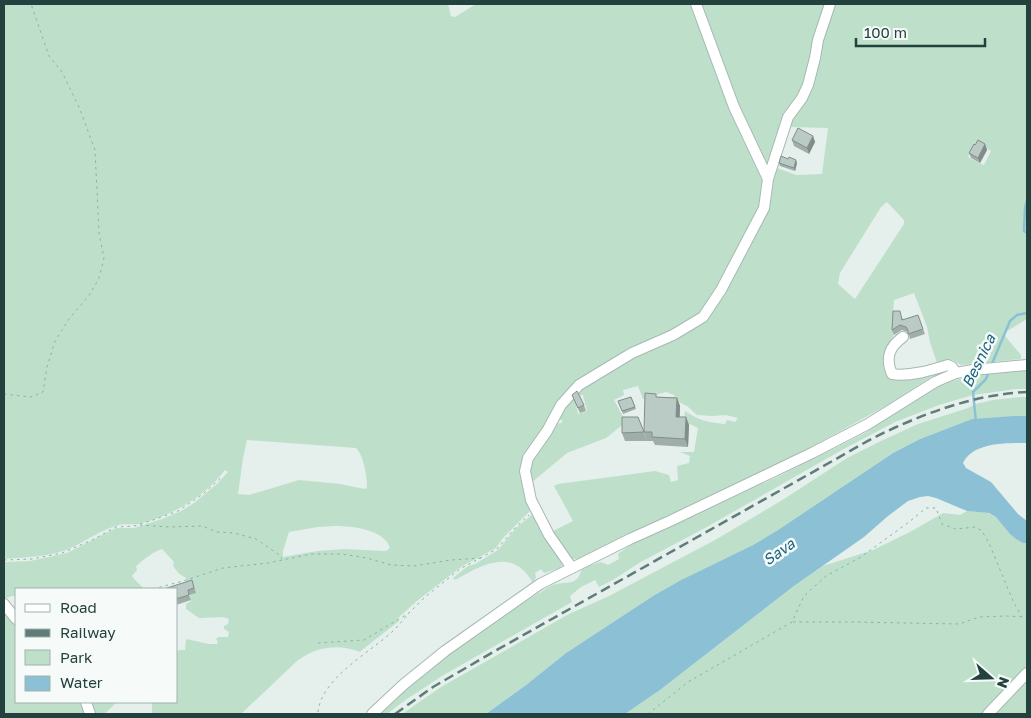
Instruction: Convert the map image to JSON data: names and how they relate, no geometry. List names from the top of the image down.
{
  "water": ["Besnica", "Sava"],
  "legend": [
    "Road",
    "Railway",
    "Park",
    "Water"
  ],
  "scale_bar": "100 m",
  "north": "right"
}
